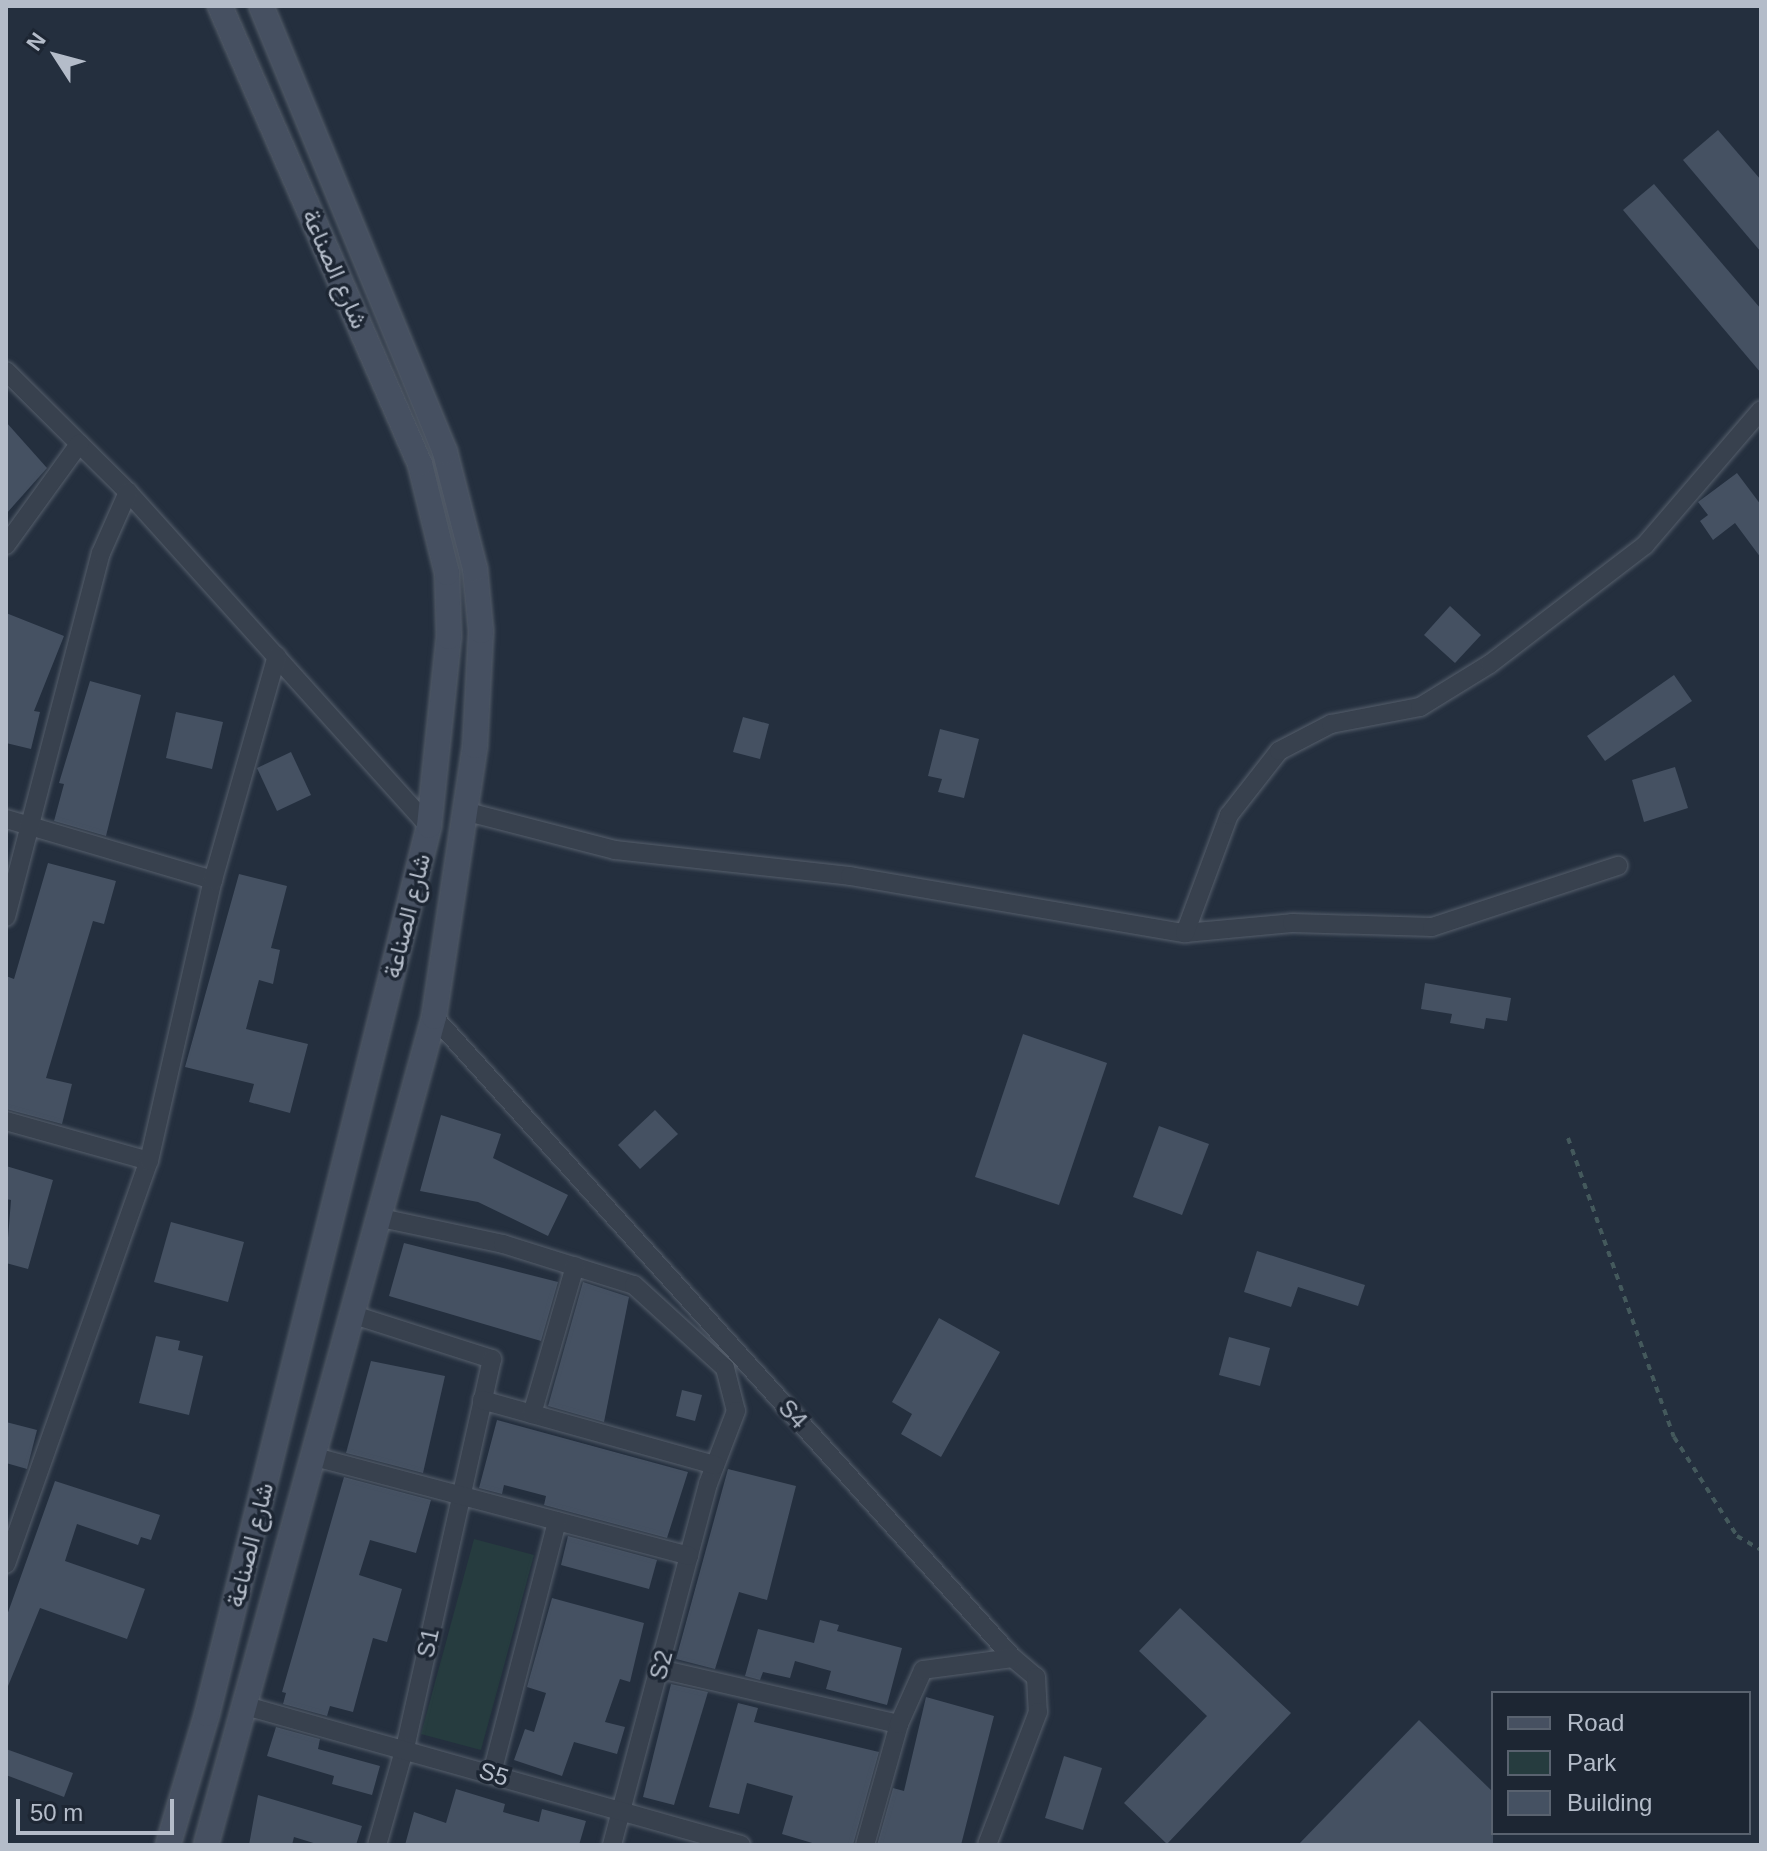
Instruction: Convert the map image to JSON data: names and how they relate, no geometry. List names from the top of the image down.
{
  "streets": {
    "main road": ["شارع الصناعة"],
    "street": [
      "S4",
      "S1",
      "S2",
      "S5"
    ]
  },
  "crossings": [
    ["شارع الصناعة", "S4"],
    ["شارع الصناعة", "S1"],
    ["شارع الصناعة", "S2"],
    ["شارع الصناعة", "S5"],
    ["S1", "S5"],
    ["S2", "S5"]
  ],
  "legend": ["Road", "Park", "Building"],
  "scale_bar": "50 m",
  "north": "top left"
}
